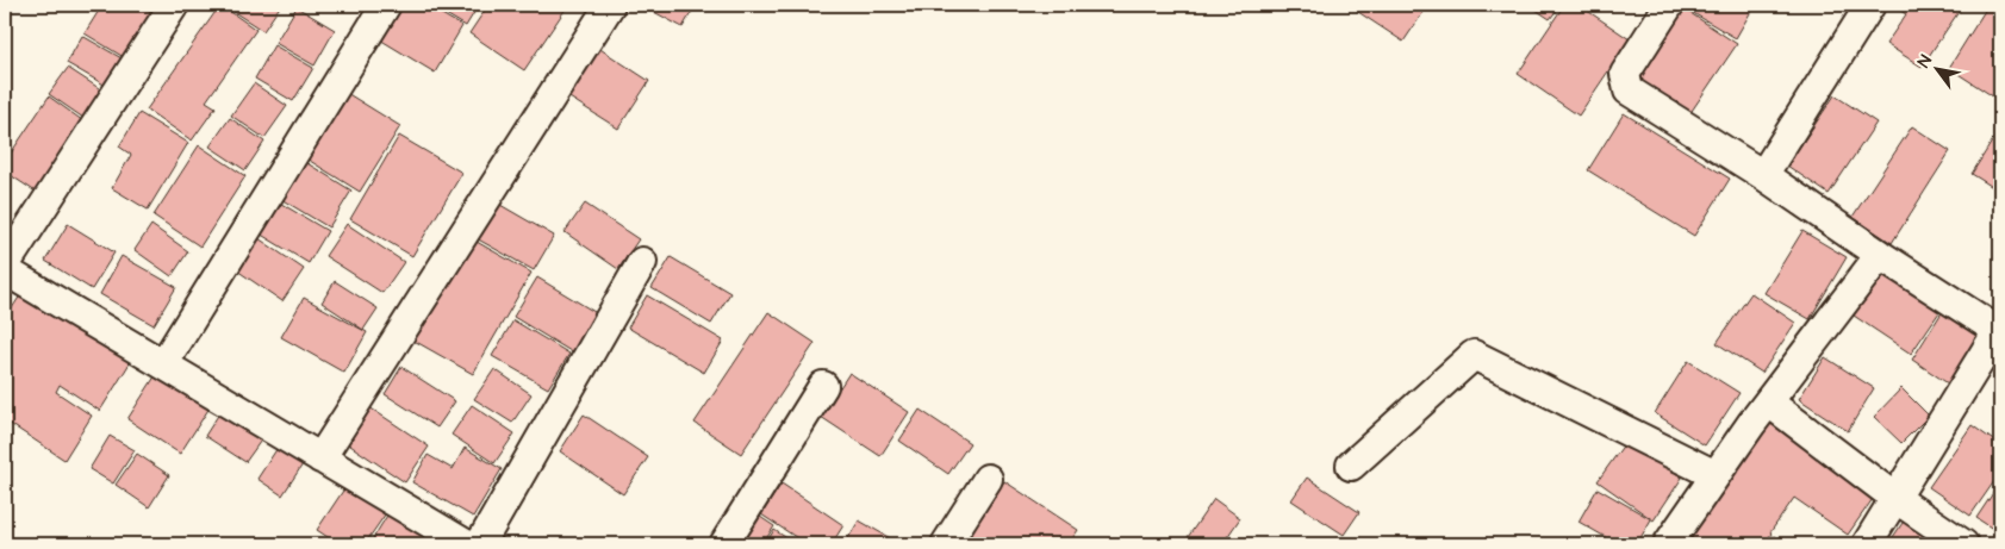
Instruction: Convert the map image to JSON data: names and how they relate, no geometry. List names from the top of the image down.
{
  "north": "top left"
}
